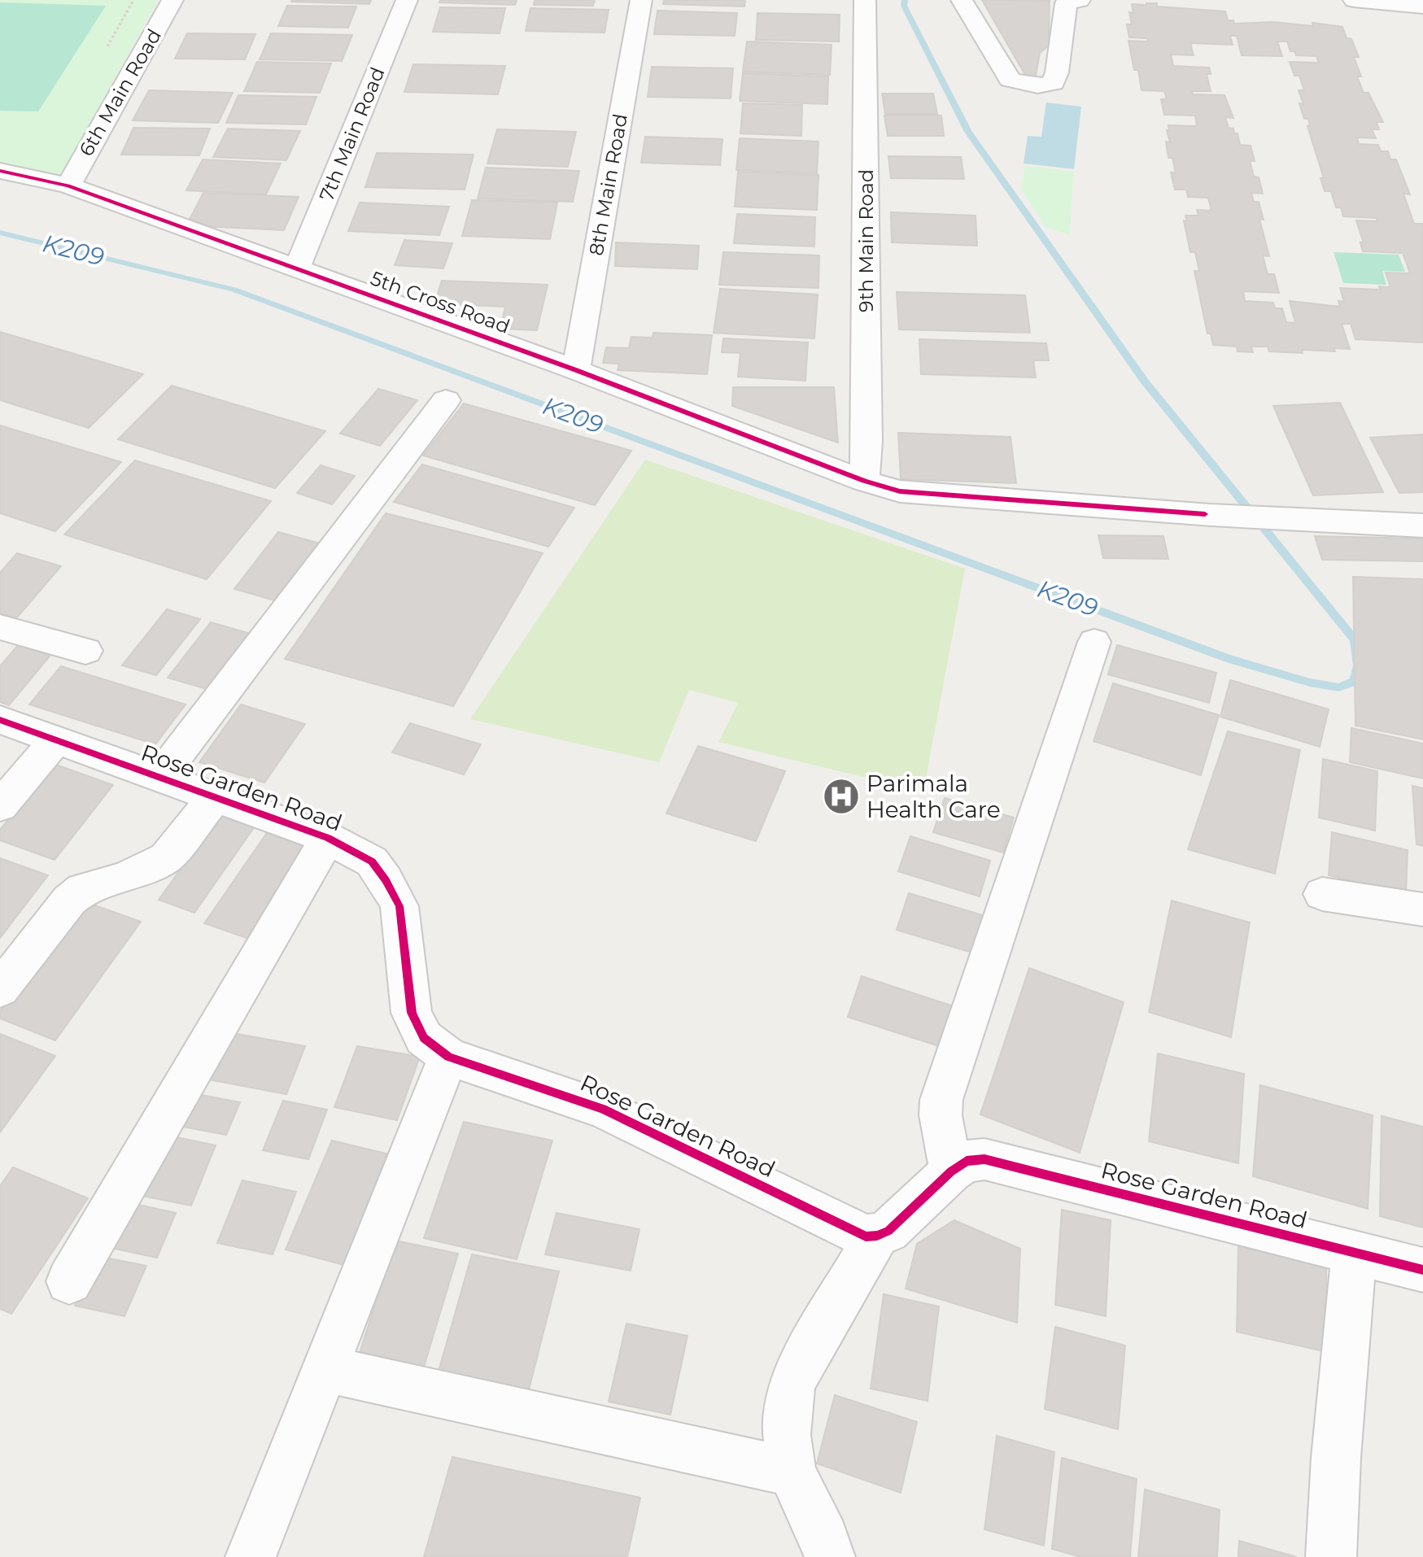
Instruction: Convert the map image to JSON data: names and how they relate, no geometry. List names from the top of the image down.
{
  "streets": {
    "street": [
      "6th Main Road",
      "7th Main Road",
      "8th Main Road",
      "9th Main Road",
      "5th Cross Road",
      "Rose Garden Road"
    ]
  },
  "crossings": [
    ["6th Main Road", "5th Cross Road"],
    ["7th Main Road", "5th Cross Road"],
    ["8th Main Road", "5th Cross Road"],
    ["9th Main Road", "5th Cross Road"]
  ],
  "water": ["K209"],
  "places": {
    "hospital": ["Parimala Health Care"]
  }
}
